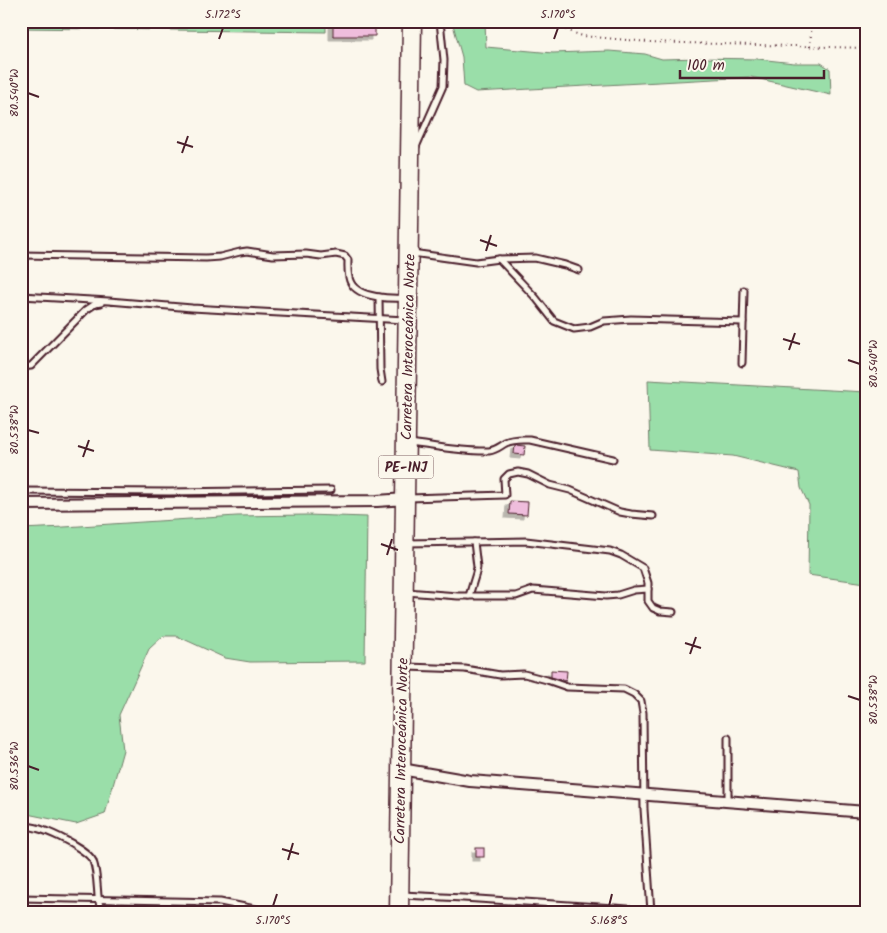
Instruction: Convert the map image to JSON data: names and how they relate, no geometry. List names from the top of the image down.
{
  "streets": {
    "highway": ["Carretera Interoceánica Norte", "PE-1NJ"]
  },
  "scale_bar": "100 m",
  "coordinates": [
    "5.172°S",
    "5.170°S",
    "80.540°W",
    "80.538°W",
    "80.536°W",
    "5.168°S"
  ]
}
